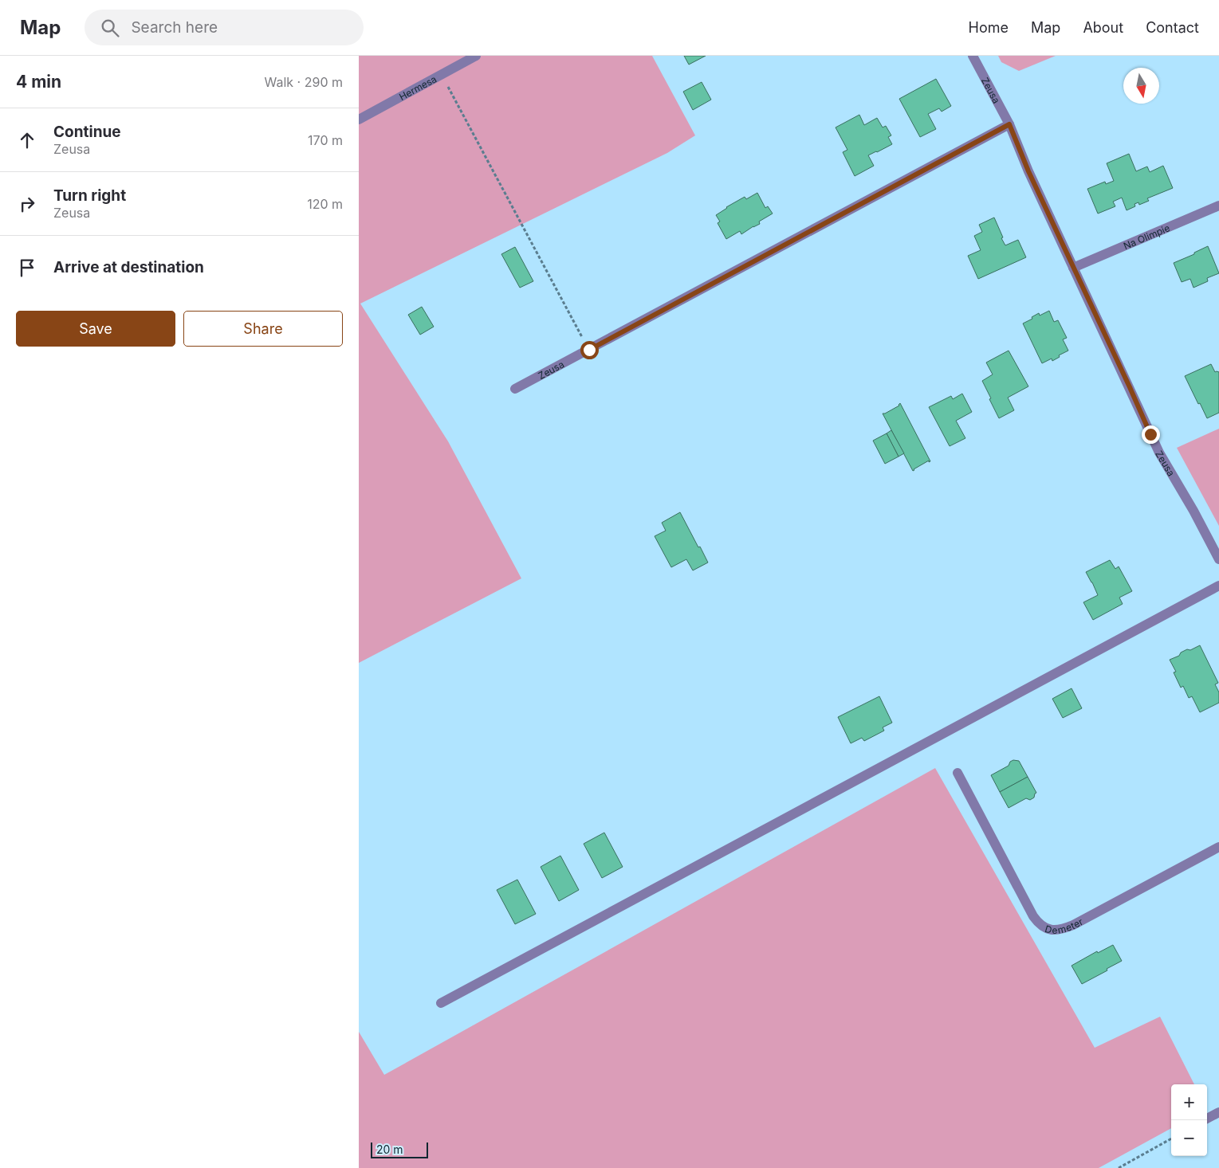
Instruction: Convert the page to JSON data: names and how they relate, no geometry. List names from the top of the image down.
{
  "streets": {
    "street": [
      "Hermesa",
      "Zeusa",
      "Na Olimpie",
      "Demeter"
    ]
  },
  "crossings": [
    ["Zeusa", "Na Olimpie"]
  ],
  "scale_bar": "20 m",
  "north": "bottom",
  "page": {
    "header": "Map",
    "search": "Search here",
    "nav": [
      "Home",
      "Map",
      "About",
      "Contact"
    ],
    "heading": ["4 min", "Walk · 290 m"],
    "list": [
      ["Continue", "Zeusa", "170 m"],
      ["Turn right", "Zeusa", "120 m"],
      "Arrive at destination"
    ],
    "buttons": ["Save", "Share"],
    "map_buttons": ["+", "−"],
    "scale": "20 m"
  }
}
